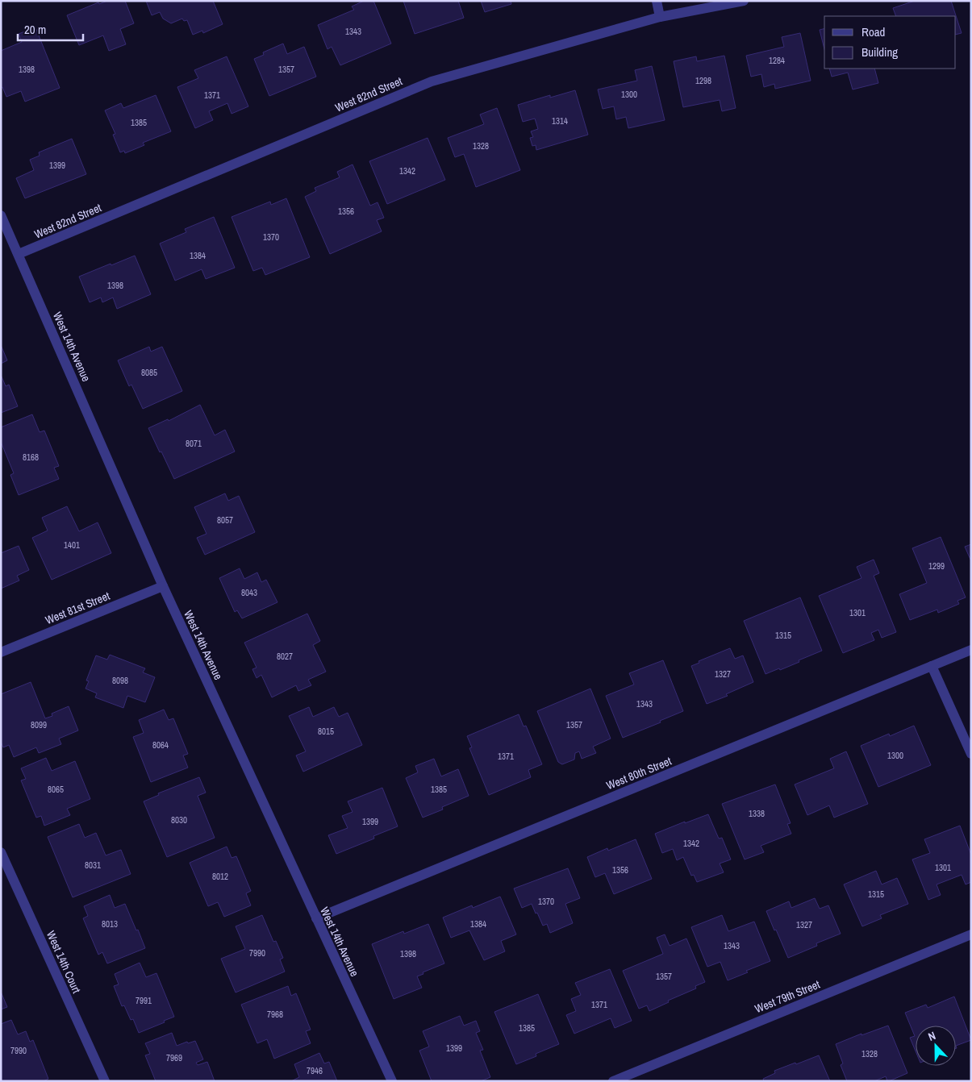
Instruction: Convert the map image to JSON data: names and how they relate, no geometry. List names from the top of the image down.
{
  "streets": {
    "street": [
      "West 82nd Street",
      "West 14th Avenue",
      "West 81st Street",
      "West 80th Street",
      "West 14th Court",
      "West 79th Street"
    ]
  },
  "crossings": [
    ["West 82nd Street", "West 14th Avenue"],
    ["West 14th Avenue", "West 81st Street"],
    ["West 14th Avenue", "West 80th Street"]
  ],
  "house_numbers": [
    "1343",
    "1284",
    "1398",
    "1357",
    "1298",
    "1300",
    "1371",
    "1314",
    "1385",
    "1328",
    "1399",
    "1342",
    "1356",
    "1370",
    "1384",
    "1398",
    "8085",
    "8071",
    "8168",
    "8057",
    "1401",
    "1299",
    "8043",
    "1301",
    "1315",
    "8027",
    "1327",
    "8098",
    "1343",
    "8099",
    "1357",
    "8015",
    "8064",
    "1300",
    "1371",
    "8065",
    "1385",
    "1338",
    "8030",
    "1399",
    "1342",
    "8031",
    "1301",
    "1356",
    "8012",
    "1315",
    "1370",
    "8013",
    "1384",
    "1327",
    "1343",
    "7990",
    "1398",
    "1357",
    "7991",
    "1371",
    "7968",
    "1385",
    "1399",
    "7990",
    "1328",
    "7969",
    "7946"
  ],
  "legend": ["Road", "Building"],
  "scale_bar": "20 m",
  "north": "top"
}
